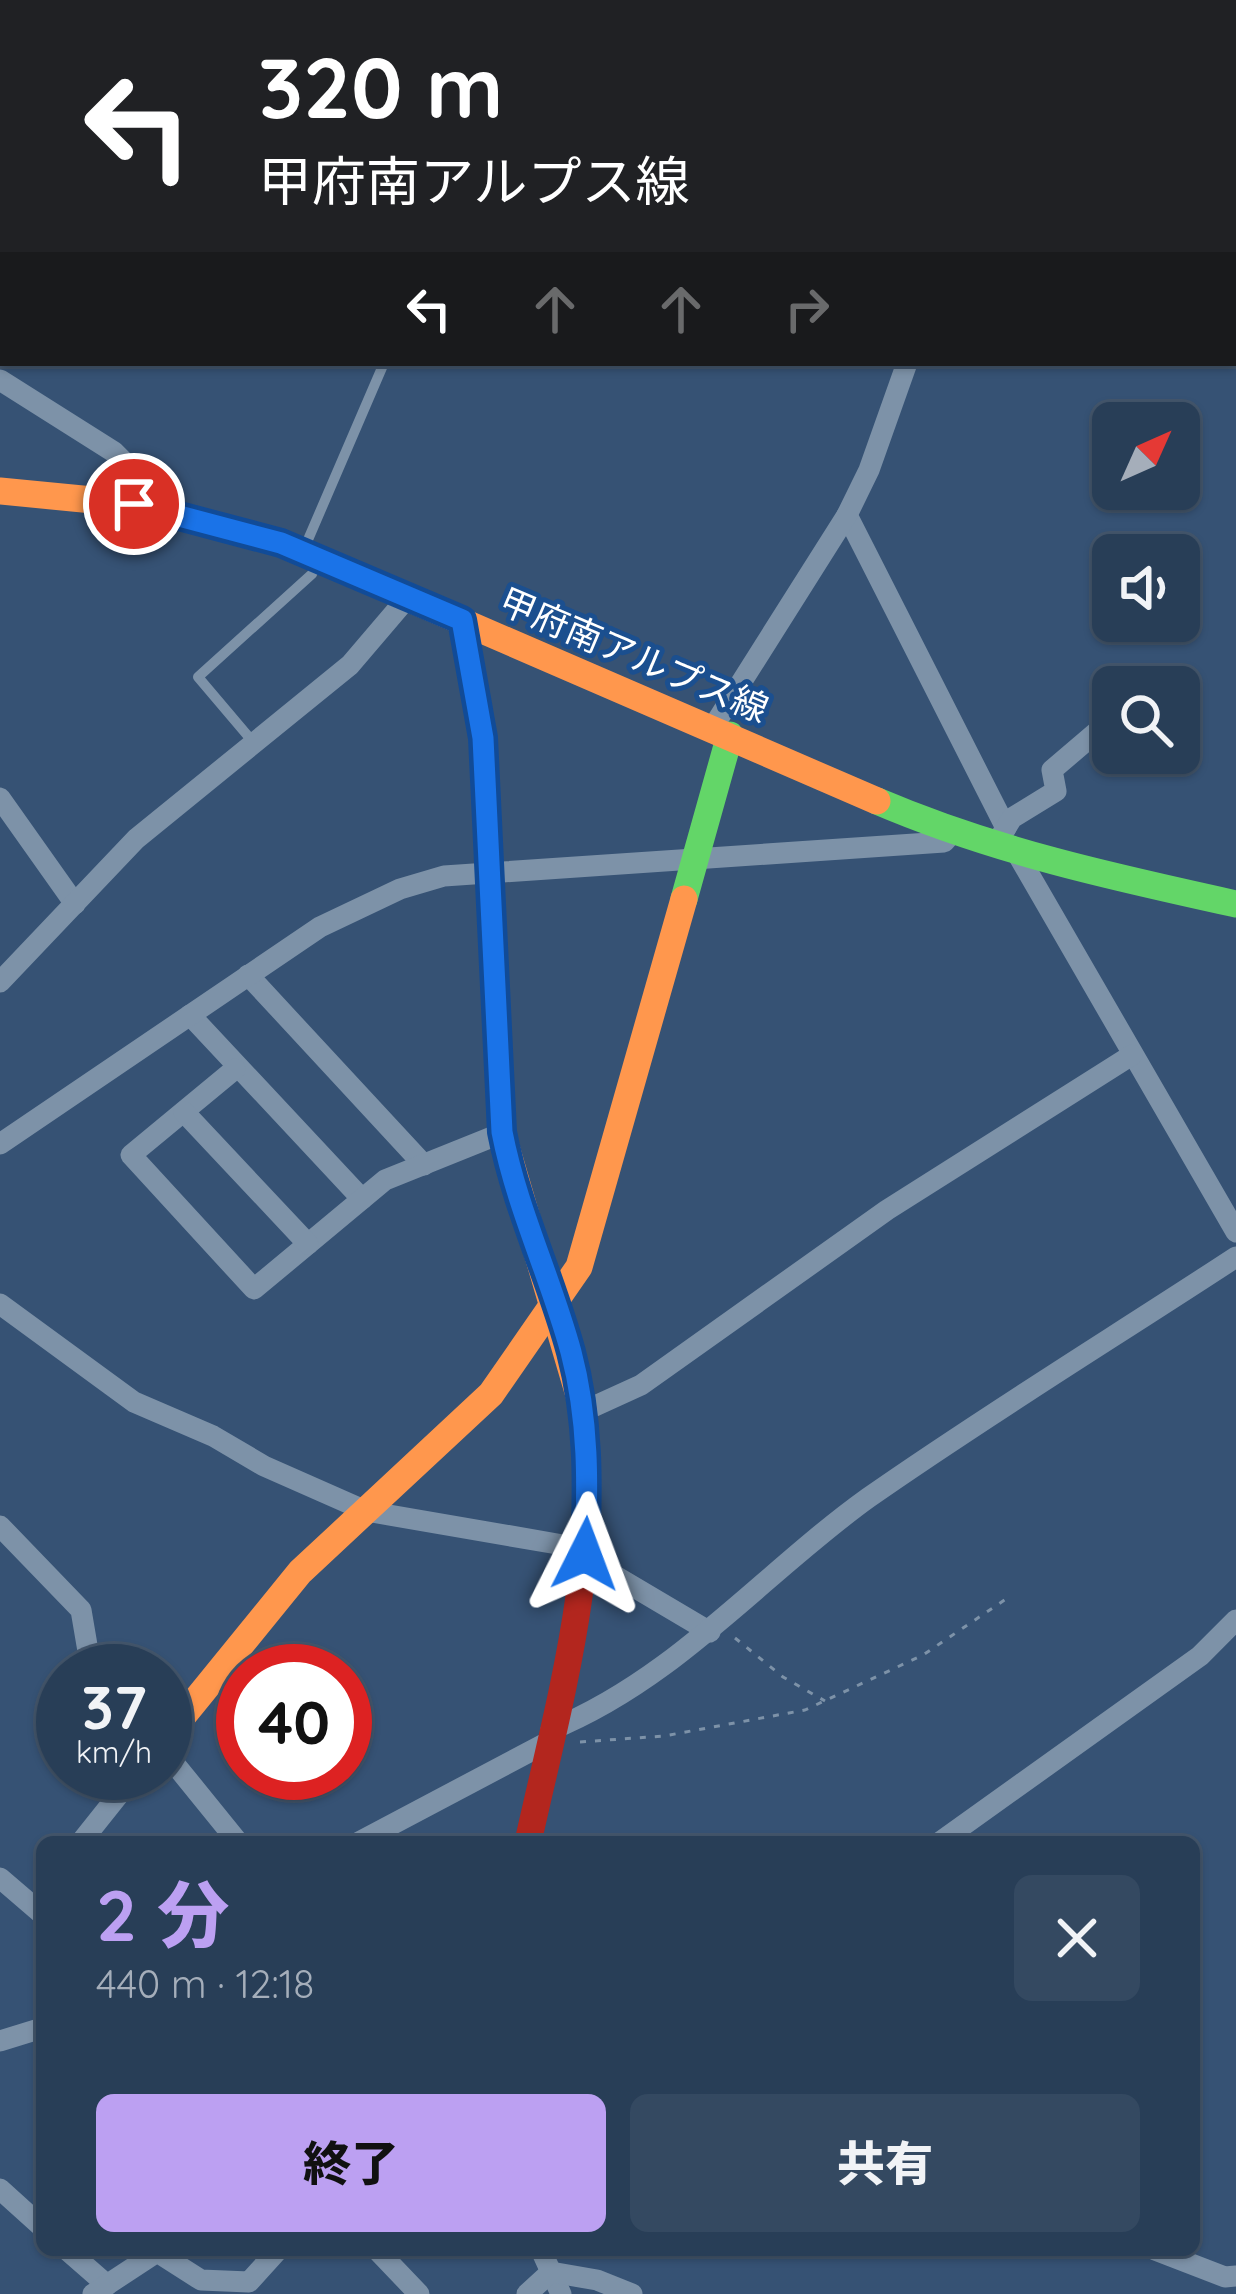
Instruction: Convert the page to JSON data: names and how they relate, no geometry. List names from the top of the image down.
{
  "streets": {
    "street": ["甲府南アルプス線"]
  },
  "north": "top right",
  "page": {
    "turn": ["320 m", "甲府南アルプス線"],
    "speed": "37 km/h",
    "limit": "40",
    "heading": ["2 分", "440 m · 12:18"],
    "buttons": ["終了", "共有"]
  }
}
